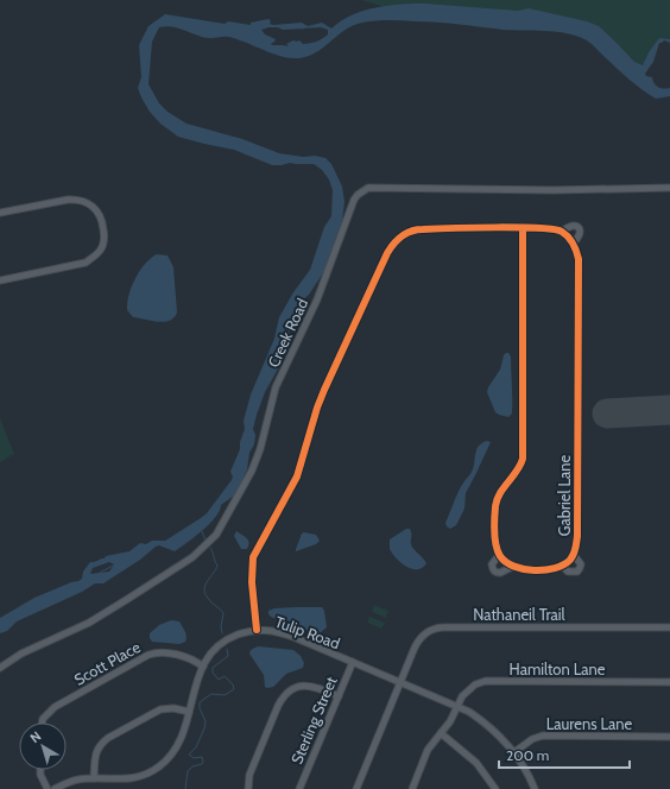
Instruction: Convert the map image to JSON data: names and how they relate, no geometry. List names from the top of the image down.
{
  "streets": {
    "street": [
      "Creek Road",
      "Gabriel Lane",
      "Nathaneil Trail",
      "Tulip Road",
      "Scott Place",
      "Hamilton Lane",
      "Sterling Street",
      "Laurens Lane"
    ]
  },
  "crossings": [
    ["Gabriel Lane", "Tulip Road"],
    ["Nathaneil Trail", "Tulip Road"],
    ["Tulip Road", "Scott Place"],
    ["Tulip Road", "Hamilton Lane"],
    ["Tulip Road", "Sterling Street"],
    ["Tulip Road", "Laurens Lane"]
  ],
  "scale_bar": "200 m",
  "north": "top left"
}
